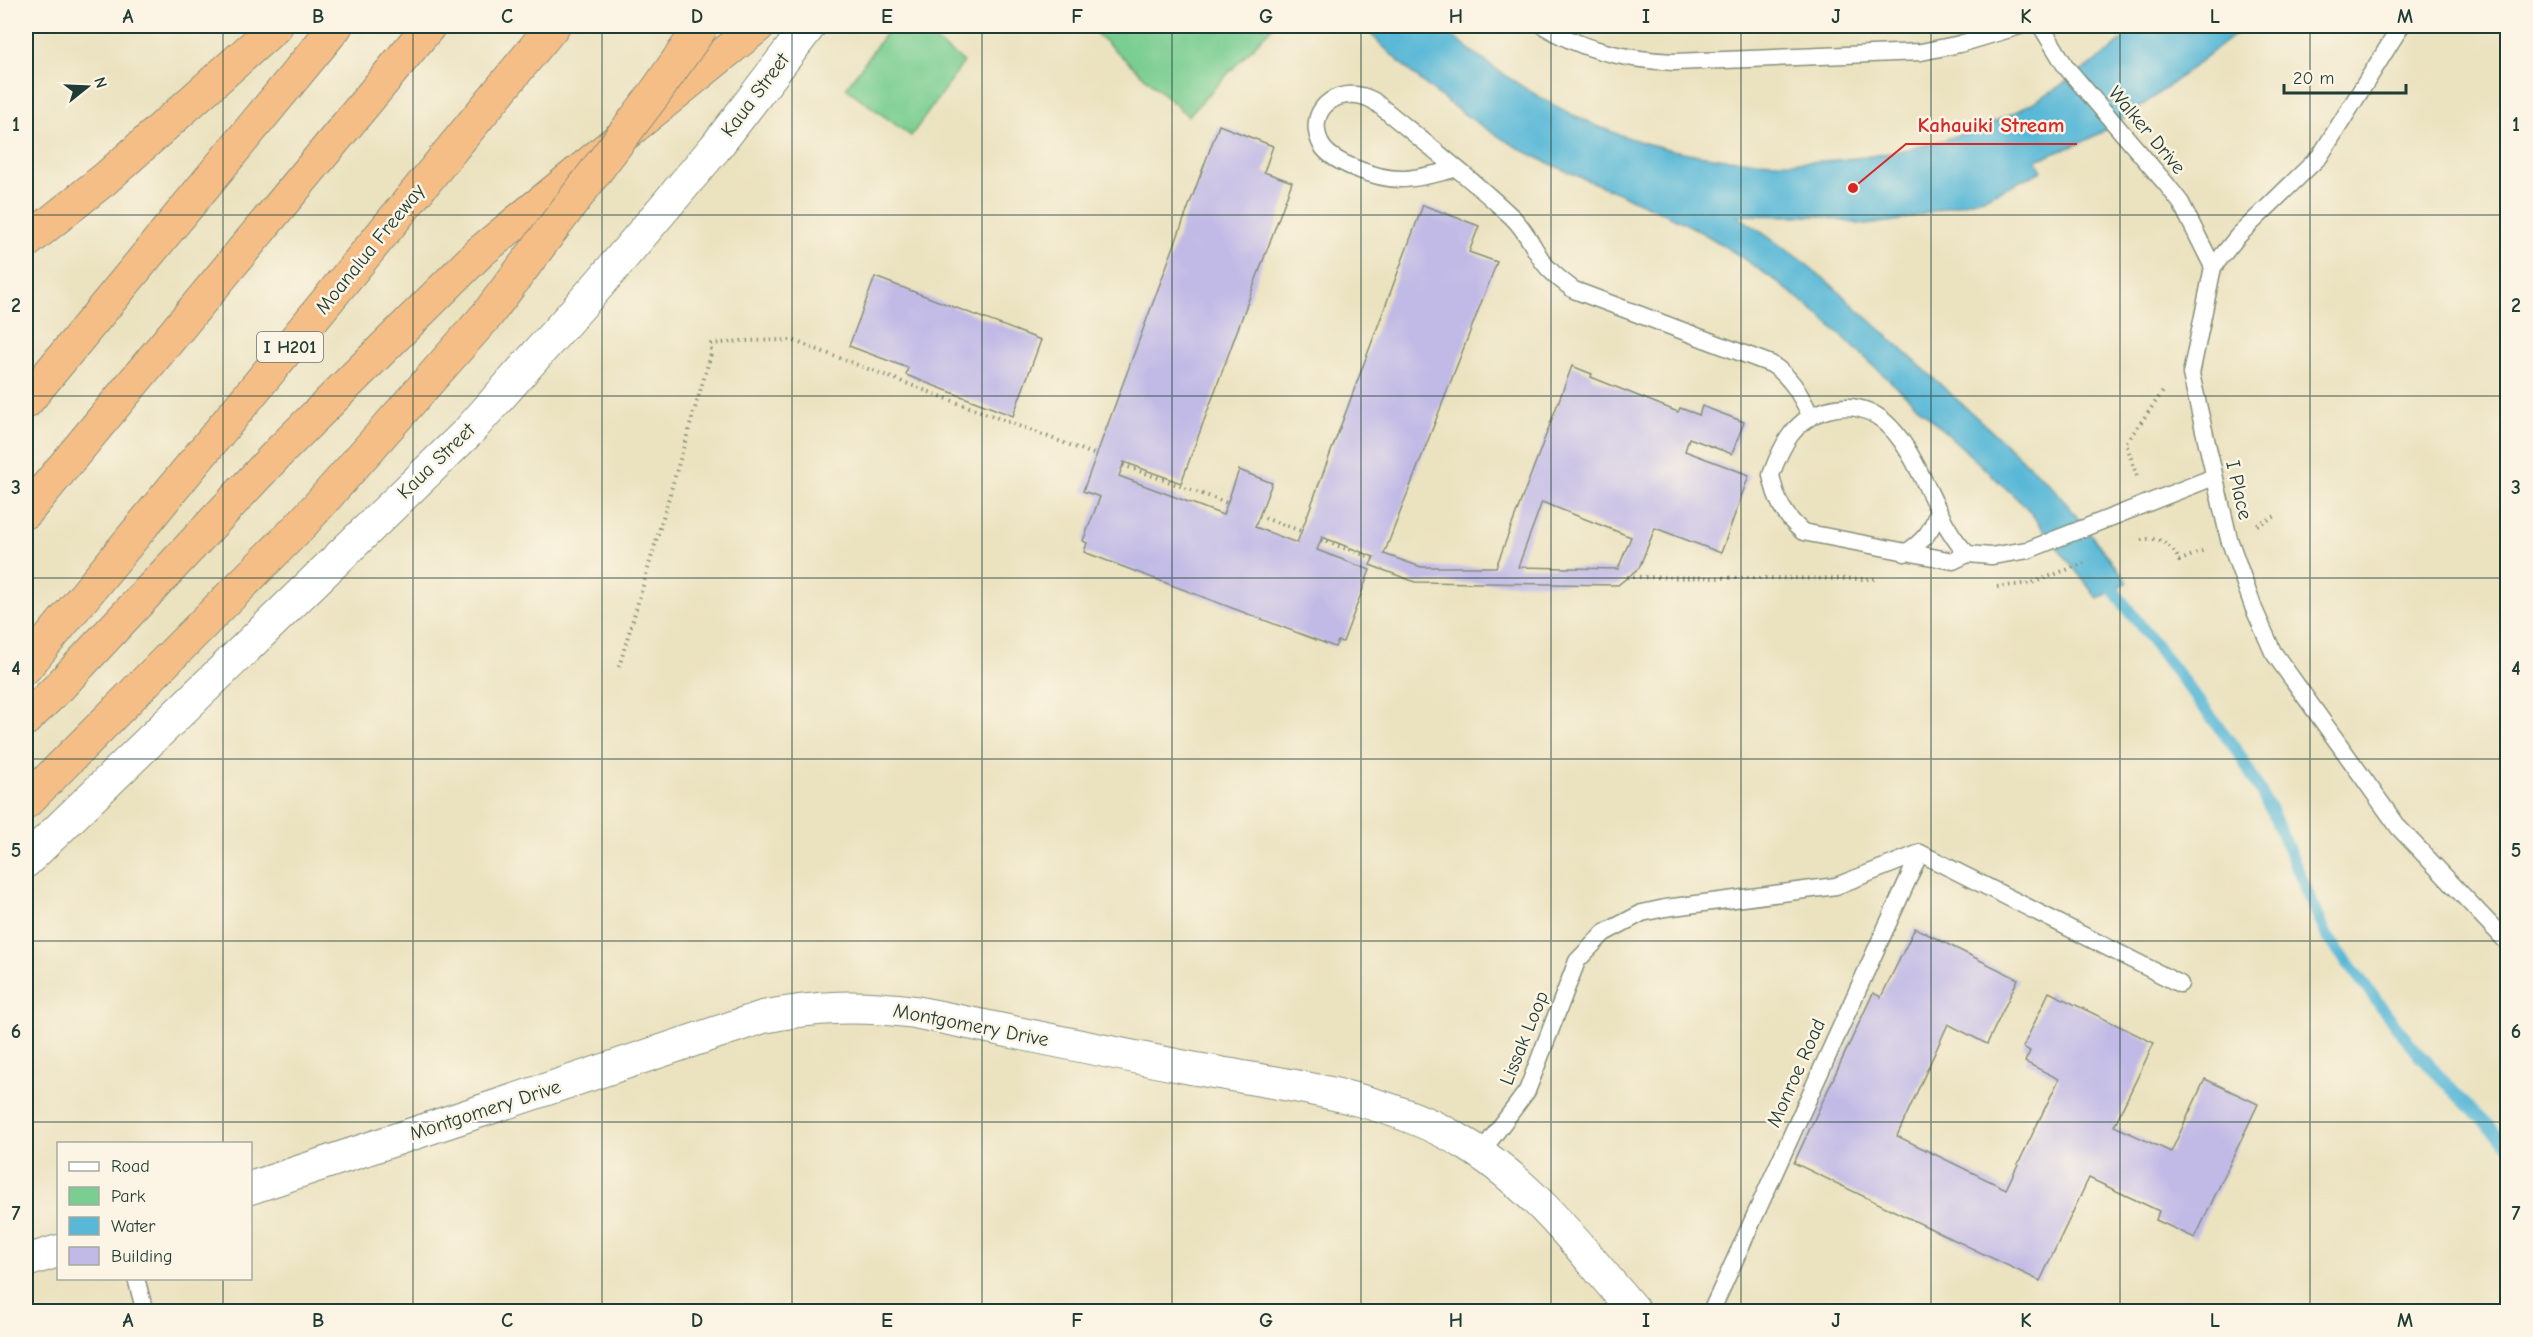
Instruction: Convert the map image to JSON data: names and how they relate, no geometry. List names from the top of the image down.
{
  "streets": {
    "highway": ["Moanalua Freeway", "I H201"],
    "street": ["Kaua Street", "Montgomery Drive"],
    "lane": [
      "Walker Drive",
      "I Place",
      "Lissak Loop",
      "Monroe Road"
    ]
  },
  "crossings": [
    ["Walker Drive", "I Place"],
    ["Montgomery Drive", "Lissak Loop"],
    ["Lissak Loop", "Monroe Road"]
  ],
  "places": ["Kahauiki Stream"],
  "legend": [
    "Road",
    "Park",
    "Water",
    "Building"
  ],
  "scale_bar": "20 m",
  "north": "right",
  "grid": {
    "columns": [
      "A",
      "B",
      "C",
      "D",
      "E",
      "F",
      "G",
      "H",
      "I",
      "J",
      "K",
      "L",
      "M"
    ],
    "rows": [
      "1",
      "2",
      "3",
      "4",
      "5",
      "6",
      "7"
    ]
  }
}
